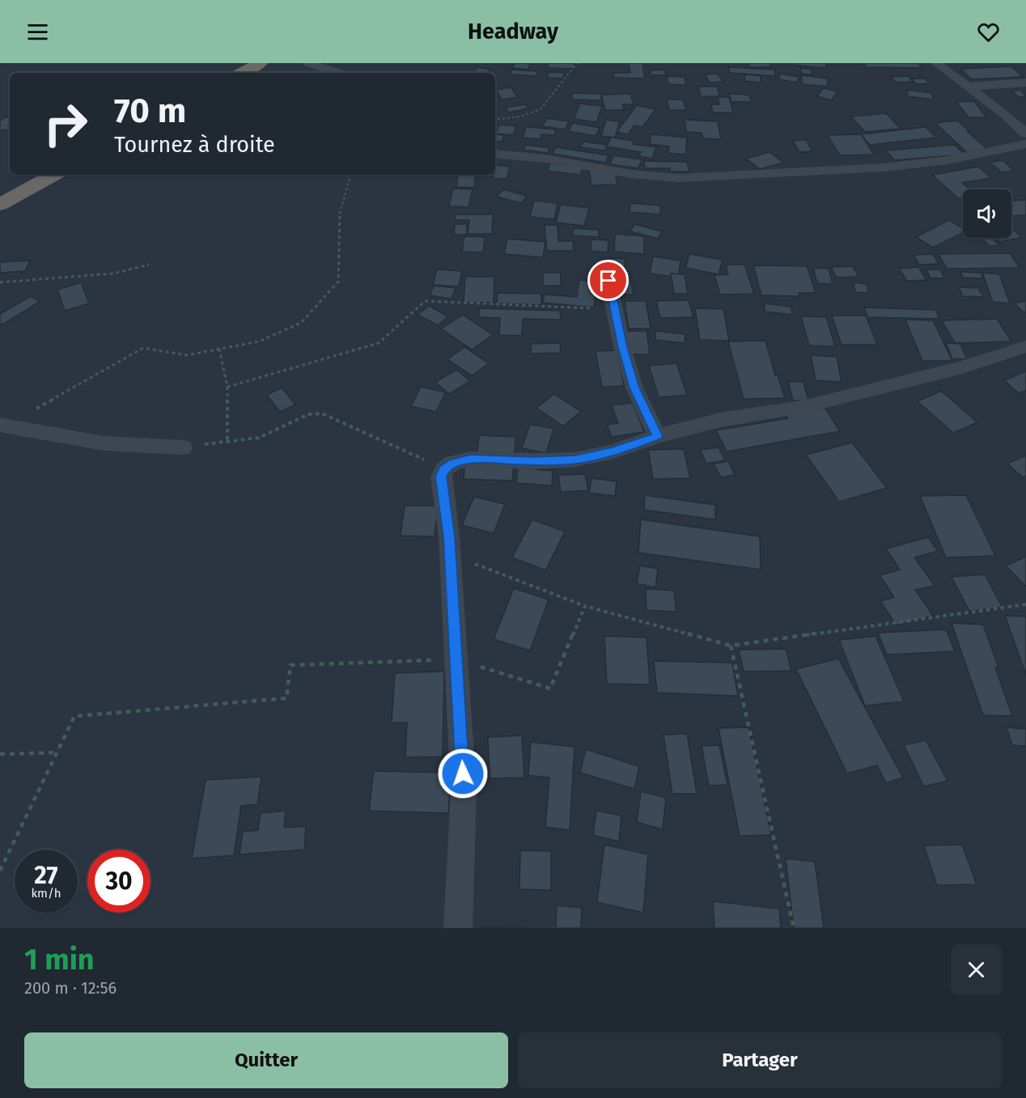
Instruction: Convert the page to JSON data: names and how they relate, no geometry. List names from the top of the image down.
{
  "page": {
    "header": "Headway",
    "turn": ["70 m", "Tournez à droite"],
    "speed": "27 km/h",
    "limit": "30",
    "heading": ["1 min", "200 m · 12:56"],
    "buttons": ["Quitter", "Partager"]
  }
}
